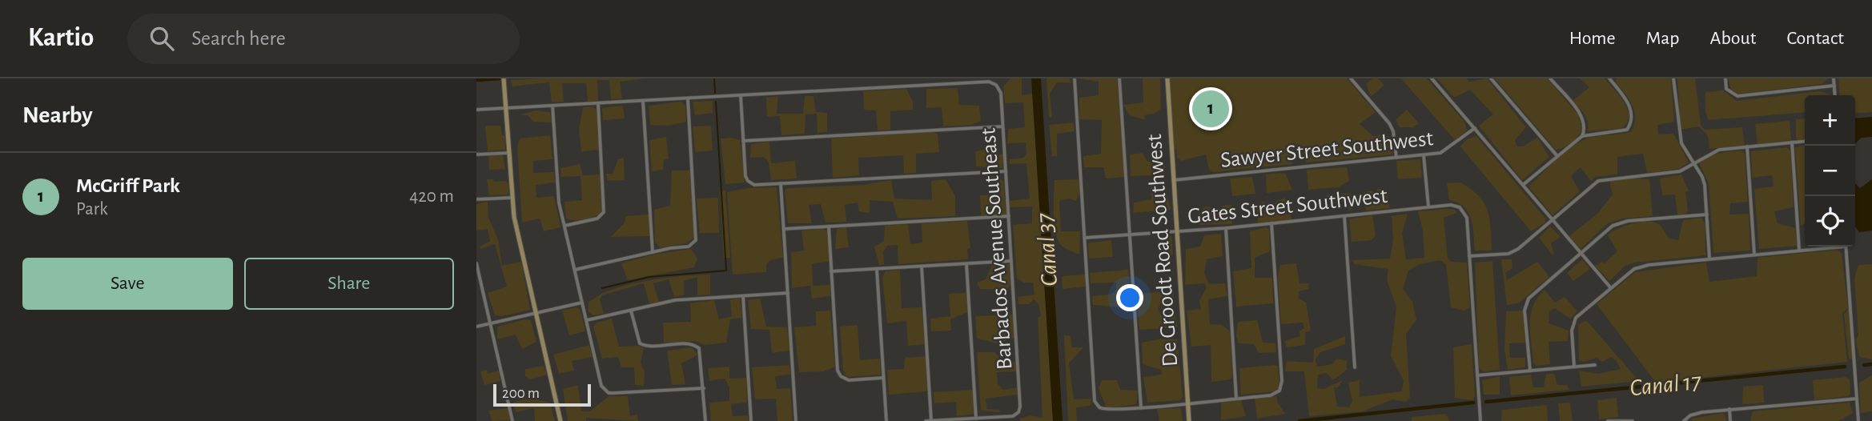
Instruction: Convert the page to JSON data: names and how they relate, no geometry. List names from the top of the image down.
{
  "streets": {
    "street": [
      "Sawyer Street Southwest",
      "Gates Street Southwest",
      "Barbados Avenue Southeast",
      "De Groodt Road Southwest"
    ]
  },
  "crossings": [
    ["Sawyer Street Southwest", "De Groodt Road Southwest"],
    ["Gates Street Southwest", "De Groodt Road Southwest"]
  ],
  "water": ["Canal 37", "Canal 17"],
  "scale_bar": "200 m",
  "page": {
    "header": "Kartio",
    "search": "Search here",
    "nav": [
      "Home",
      "Map",
      "About",
      "Contact"
    ],
    "heading": "Nearby",
    "pins": "1",
    "map_buttons": ["+", "−"],
    "list": [
      {
        "mark": "1",
        "name": "McGriff Park",
        "note": "Park",
        "value": "420 m"
      }
    ],
    "buttons": ["Save", "Share"],
    "scale": "200 m"
  }
}
